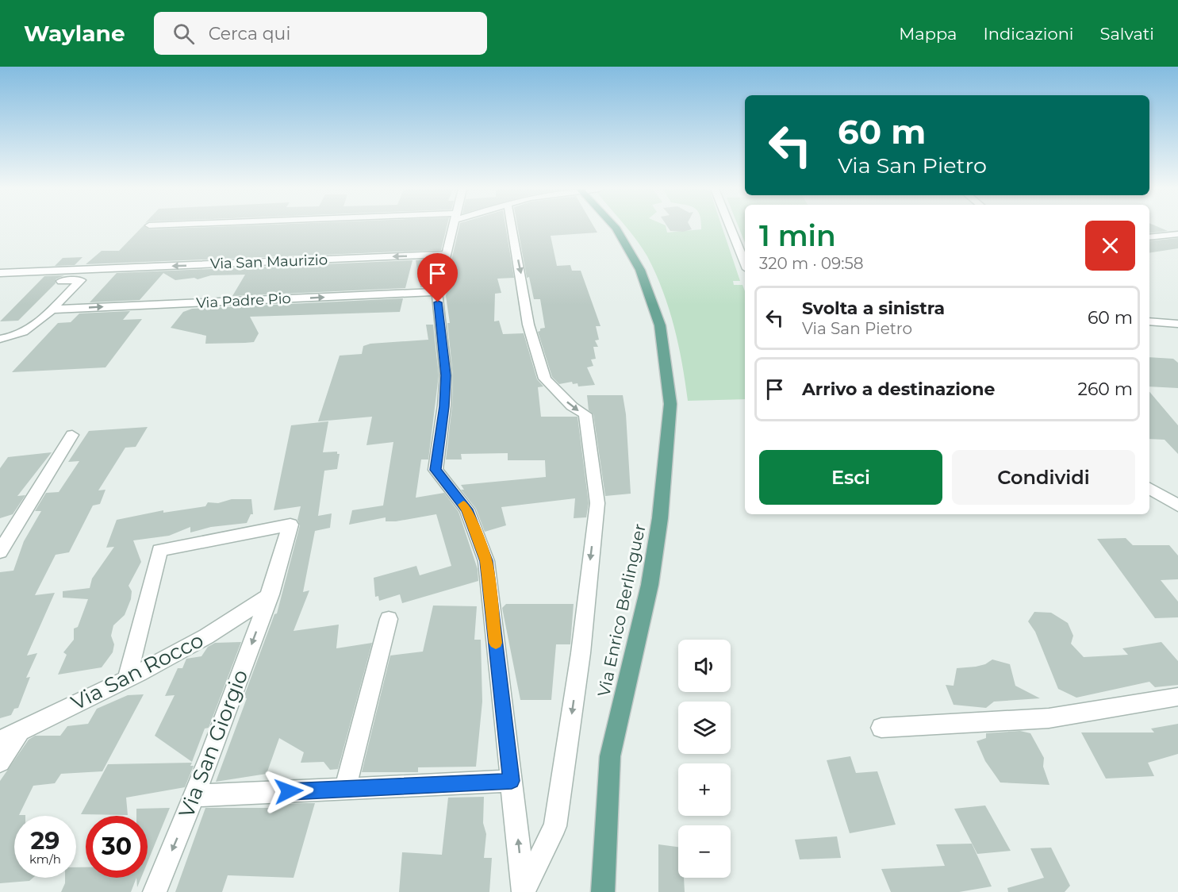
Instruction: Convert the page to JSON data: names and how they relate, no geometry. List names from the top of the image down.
{
  "streets": {
    "main road": ["Via Enrico Berlinguer"],
    "street": [
      "Via San Maurizio",
      "Via Padre Pio",
      "Via San Rocco",
      "Via San Giorgio"
    ]
  },
  "crossings": [
    ["Via San Rocco", "Via San Giorgio"]
  ],
  "one_way": ["Via San Maurizio", "Via Padre Pio", "Via San Giorgio"],
  "page": {
    "header": "Waylane",
    "search": "Cerca qui",
    "nav": ["Mappa", "Indicazioni", "Salvati"],
    "turn": ["60 m", "Via San Pietro"],
    "heading": ["1 min", "320 m · 09:58"],
    "list": [
      {
        "name": "Svolta a sinistra",
        "note": "Via San Pietro",
        "value": "60 m"
      },
      {
        "name": "Arrivo a destinazione",
        "value": "260 m"
      }
    ],
    "buttons": ["Esci", "Condividi"],
    "map_buttons": ["+", "−"],
    "speed": "29 km/h",
    "limit": "30"
  }
}
